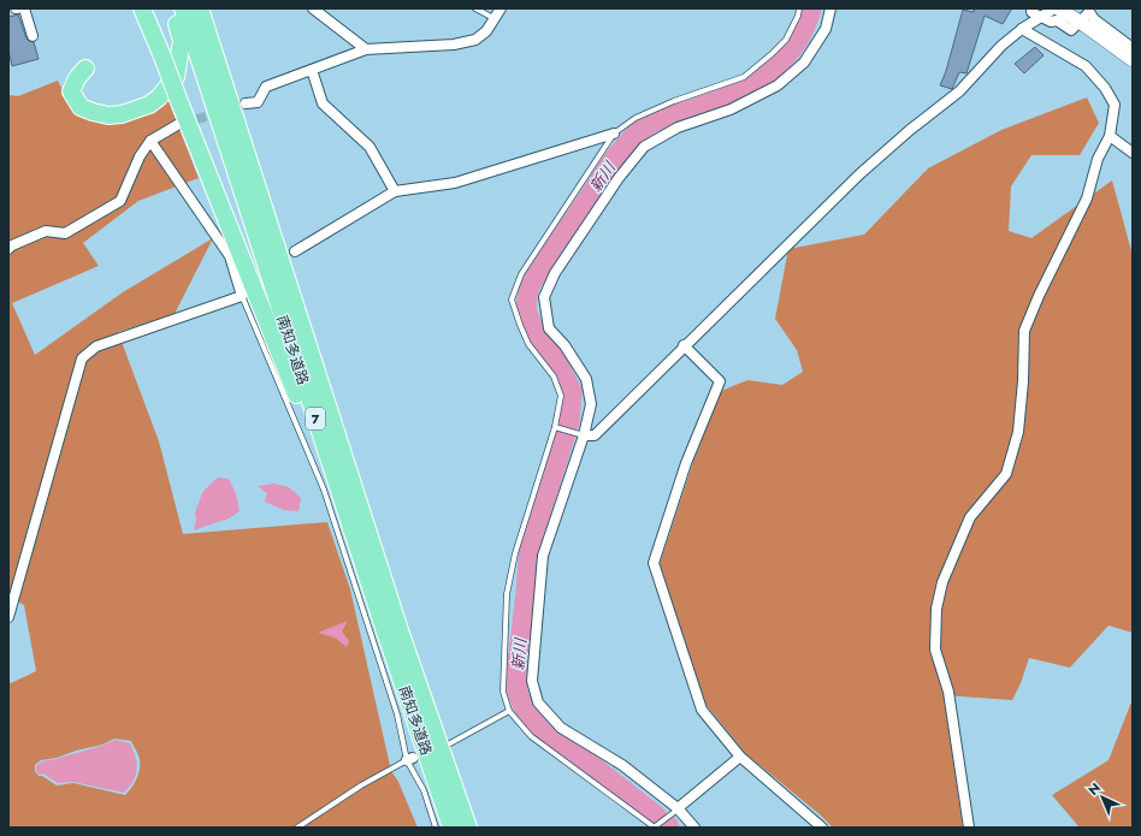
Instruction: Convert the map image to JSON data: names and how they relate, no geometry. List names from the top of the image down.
{
  "streets": {
    "highway": ["南知多道路", "7"]
  },
  "water": ["新川"],
  "north": "top left"
}
